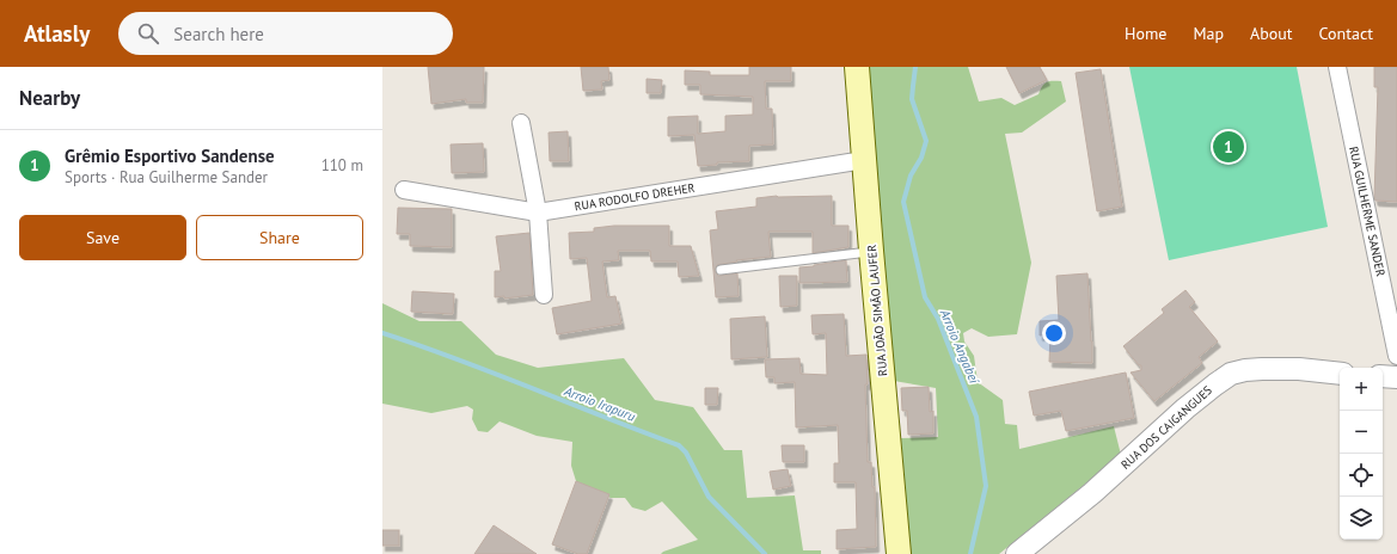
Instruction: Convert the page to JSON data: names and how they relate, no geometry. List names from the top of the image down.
{
  "streets": {
    "main road": ["RUA JOÃO SIMÃO LAUFER"],
    "street": ["RUA RODOLFO DREHER", "RUA GUILHERME SANDER", "RUA DOS CAIGANGUES"]
  },
  "crossings": [
    ["RUA RODOLFO DREHER", "RUA JOÃO SIMÃO LAUFER"]
  ],
  "water": ["Arroio Angabeí", "Arroio Irapuru"],
  "page": {
    "header": "Atlasly",
    "search": "Search here",
    "nav": [
      "Home",
      "Map",
      "About",
      "Contact"
    ],
    "heading": "Nearby",
    "list": [
      {
        "mark": "1",
        "name": "Grêmio Esportivo Sandense",
        "note": "Sports · Rua Guilherme Sander",
        "value": "110 m"
      }
    ],
    "pins": "1",
    "buttons": ["Save", "Share"],
    "map_buttons": ["+", "−"]
  }
}
